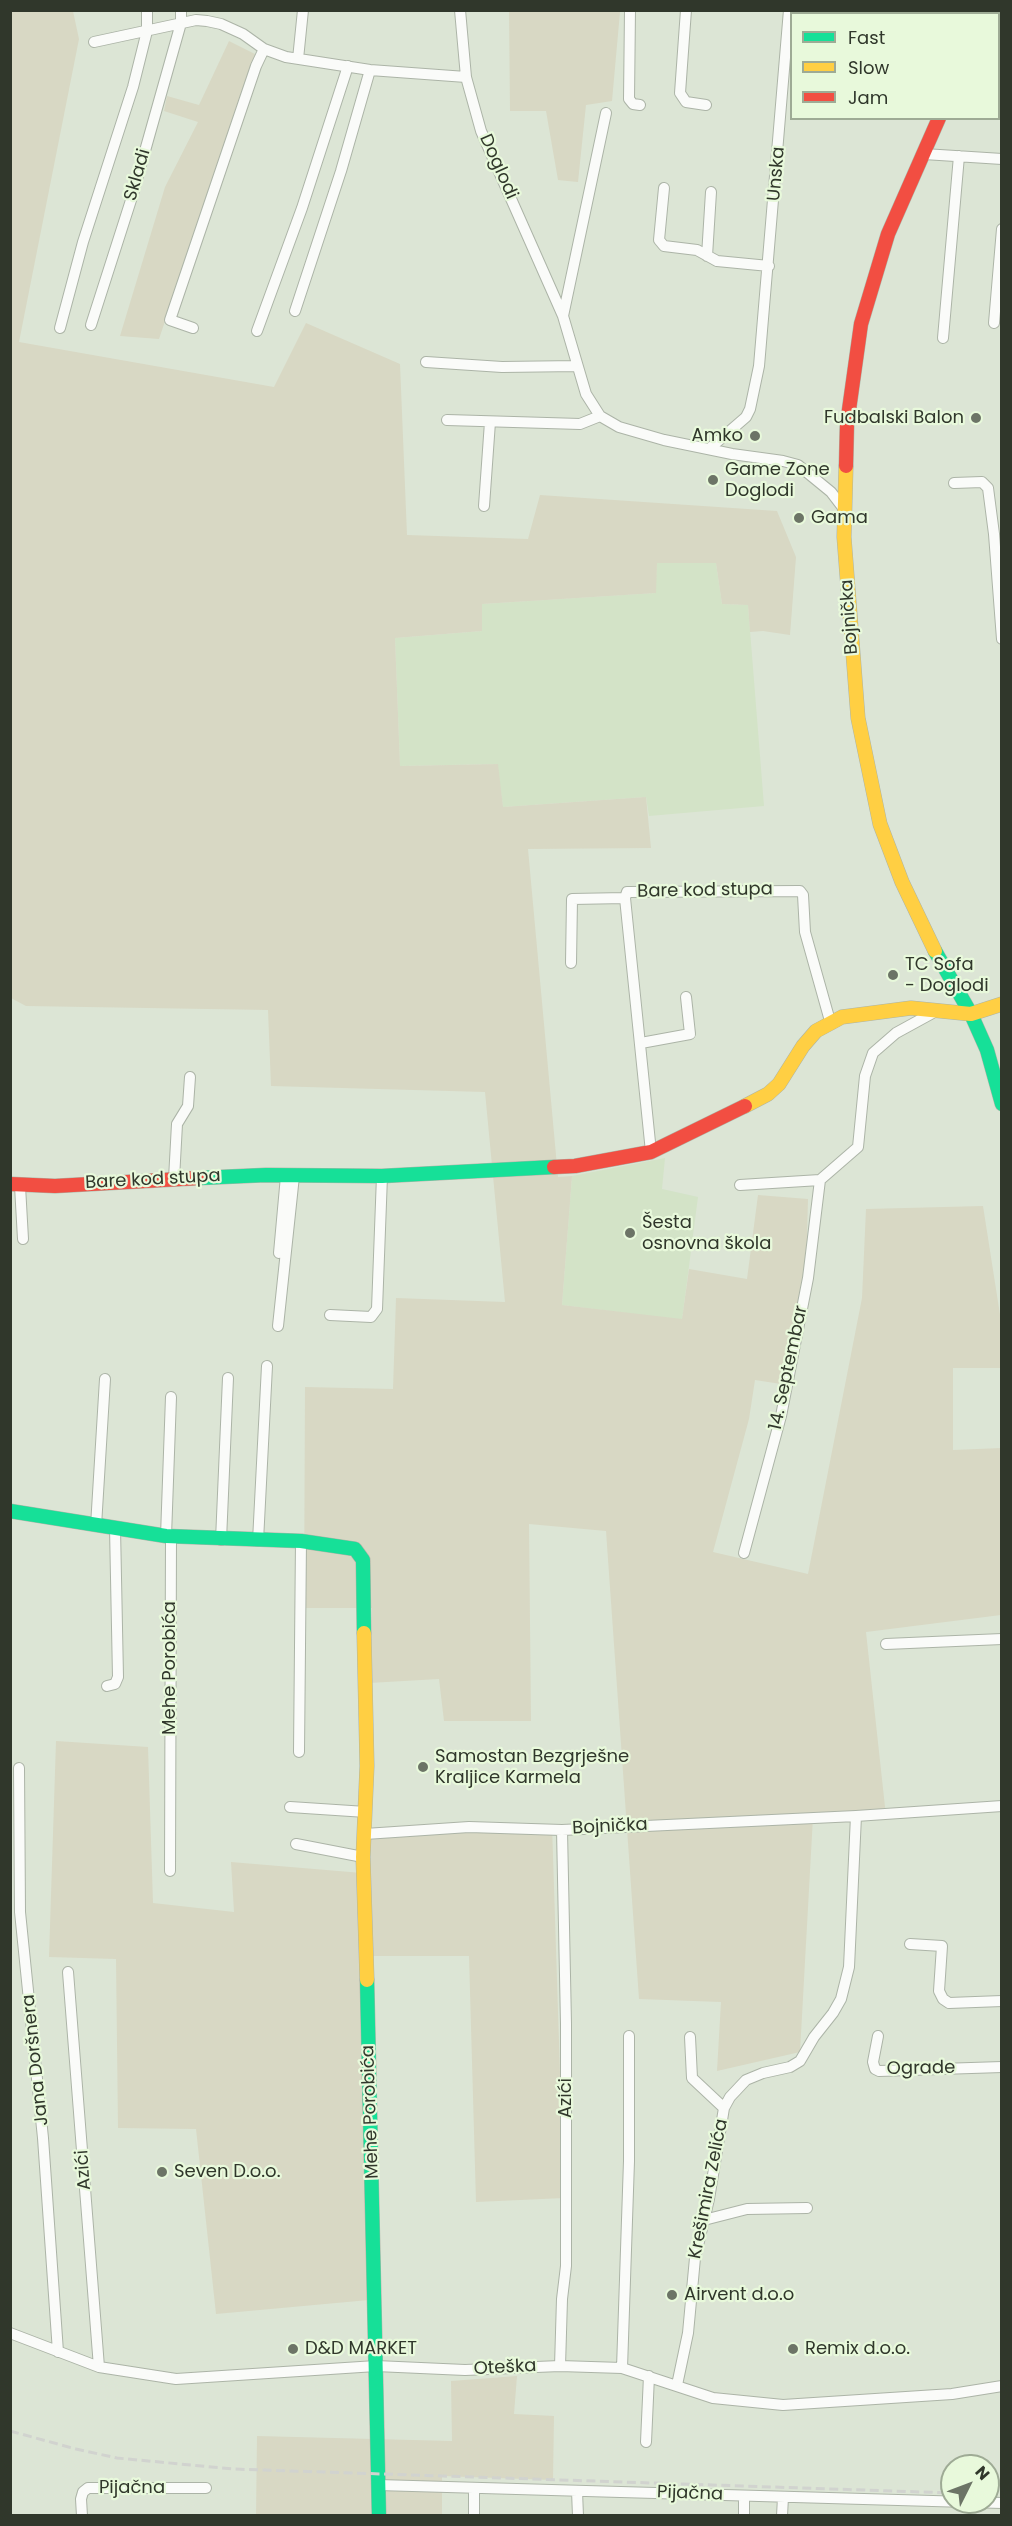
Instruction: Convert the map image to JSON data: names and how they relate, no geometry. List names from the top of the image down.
{
  "streets": {
    "street": [
      "Doglodi",
      "Unska",
      "Skladi",
      "Bojnička",
      "Bare kod stupa",
      "14. Septembar",
      "Mehe Porobića",
      "Jana Doršnera",
      "Ograde",
      "Azići",
      "Krešimira Zelića",
      "Oteška",
      "Pijačna"
    ]
  },
  "crossings": [
    ["Bojnička", "Bare kod stupa"],
    ["Bojnička", "Mehe Porobića"],
    ["Bojnička", "Azići"],
    ["Bojnička", "Krešimira Zelića"],
    ["Mehe Porobića", "Oteška"],
    ["Jana Doršnera", "Oteška"],
    ["Azići", "Oteška"],
    ["Krešimira Zelića", "Oteška"]
  ],
  "places": [
    "Fudbalski Balon",
    "Amko",
    "Game Zone Doglodi",
    "Gama",
    "TC Sofa - Doglodi",
    "Šesta osnovna škola",
    "Samostan Bezgrješne Kraljice Karmela",
    "Seven D.o.o.",
    "Airvent d.o.o",
    "D&D MARKET",
    "Remix d.o.o."
  ],
  "legend": ["Fast", "Slow", "Jam"],
  "north": "top right"
}
